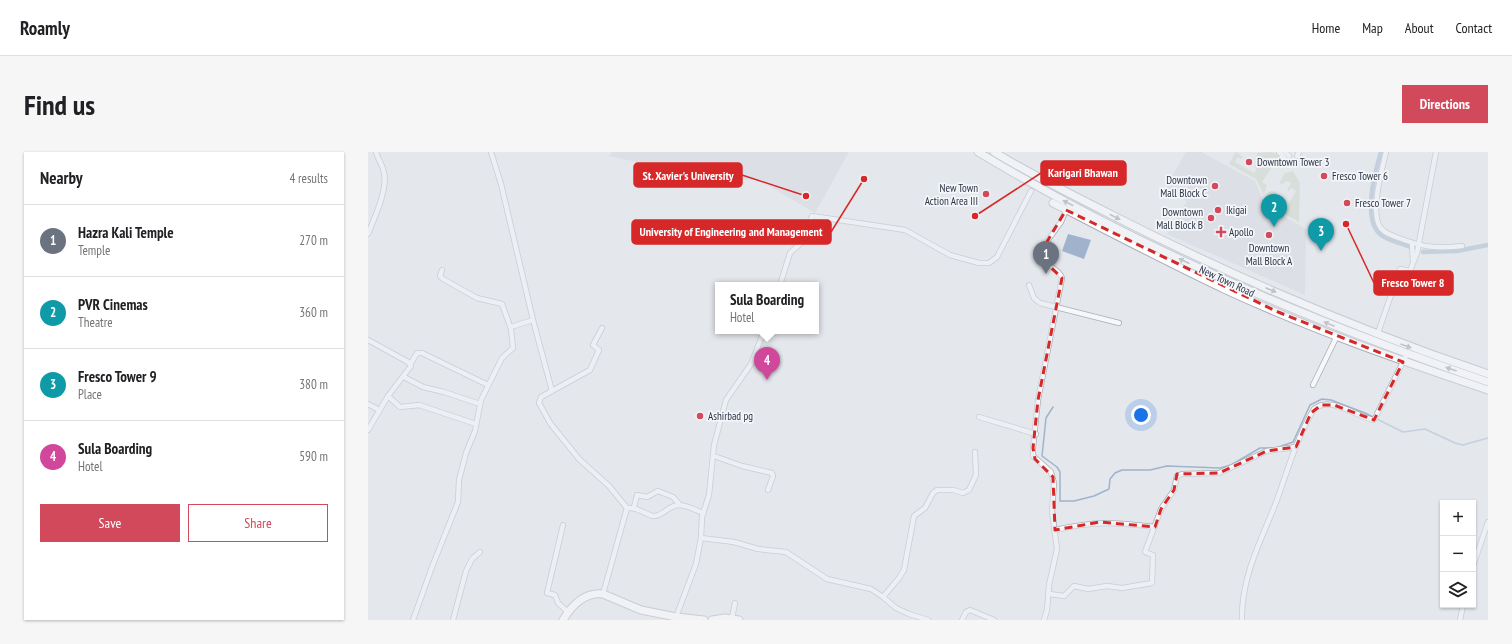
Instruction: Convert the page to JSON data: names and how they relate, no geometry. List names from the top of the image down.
{
  "streets": {
    "main road": ["New Town Road"]
  },
  "places": {
    "other": [
      "Downtown Tower 3",
      "Fresco Tower 6",
      "University of Engineering and Management",
      "Downtown Mall Block C",
      "New Town Action Area III",
      "St. Xavier's University",
      "Fresco Tower 7",
      "Ikigai",
      "Karigari Bhawan",
      "Downtown Mall Block B",
      "Fresco Tower 8",
      "Downtown Mall Block A",
      "Ashirbad pg"
    ],
    "health": ["Apollo"]
  },
  "page": {
    "header": "Roamly",
    "nav": [
      "Home",
      "Map",
      "About",
      "Contact"
    ],
    "buttons": [
      "Directions",
      ["Save", "Share"]
    ],
    "title": "Find us",
    "heading": ["Nearby", "4 results"],
    "pins": [
      "2",
      "3",
      "1",
      "4"
    ],
    "list": [
      {
        "mark": "1",
        "name": "Hazra Kali Temple",
        "note": "Temple",
        "value": "270 m"
      },
      {
        "mark": "2",
        "name": "PVR Cinemas",
        "note": "Theatre",
        "value": "360 m"
      },
      {
        "mark": "3",
        "name": "Fresco Tower 9",
        "note": "Place",
        "value": "380 m"
      },
      {
        "mark": "4",
        "name": "Sula Boarding",
        "note": "Hotel",
        "value": "590 m"
      }
    ],
    "popup": ["Sula Boarding", "Hotel"],
    "map_buttons": ["+", "−"]
  }
}
